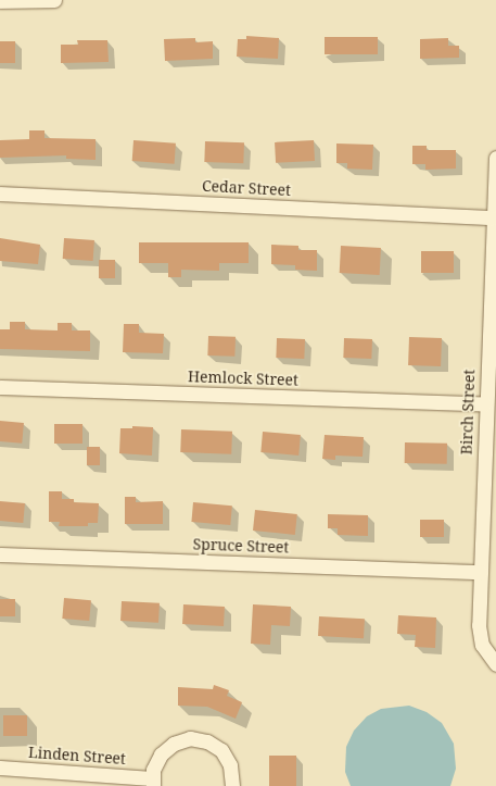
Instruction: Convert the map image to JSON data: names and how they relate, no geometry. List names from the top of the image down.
{
  "streets": {
    "street": [
      "Cedar Street",
      "Hemlock Street",
      "Birch Street",
      "Spruce Street",
      "Linden Street"
    ]
  },
  "crossings": [
    ["Cedar Street", "Birch Street"],
    ["Hemlock Street", "Birch Street"],
    ["Birch Street", "Spruce Street"]
  ]
}
